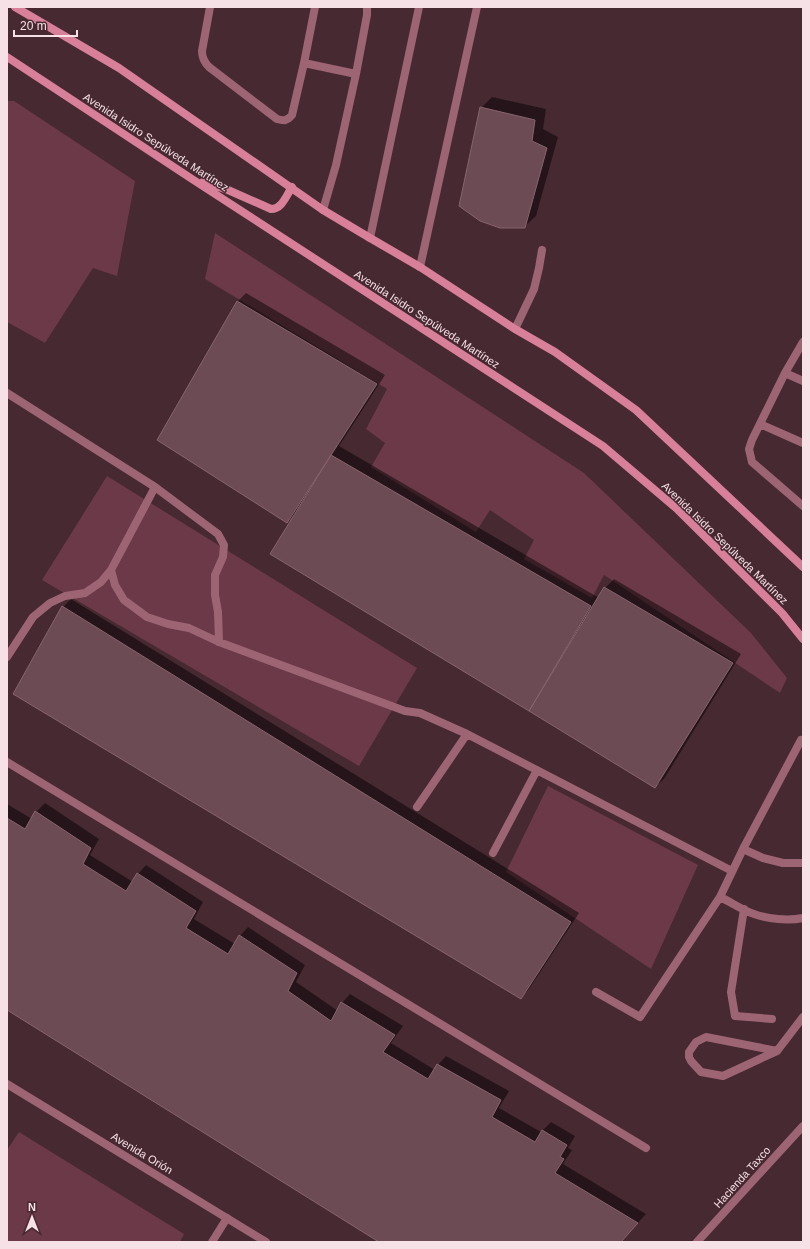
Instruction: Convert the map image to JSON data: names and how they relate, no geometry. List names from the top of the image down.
{
  "streets": {
    "main road": ["Avenida Isidro Sepúlveda Martínez"],
    "street": ["Avenida Orión", "Hacienda Taxco"]
  },
  "scale_bar": "20 m",
  "north": "top"
}
